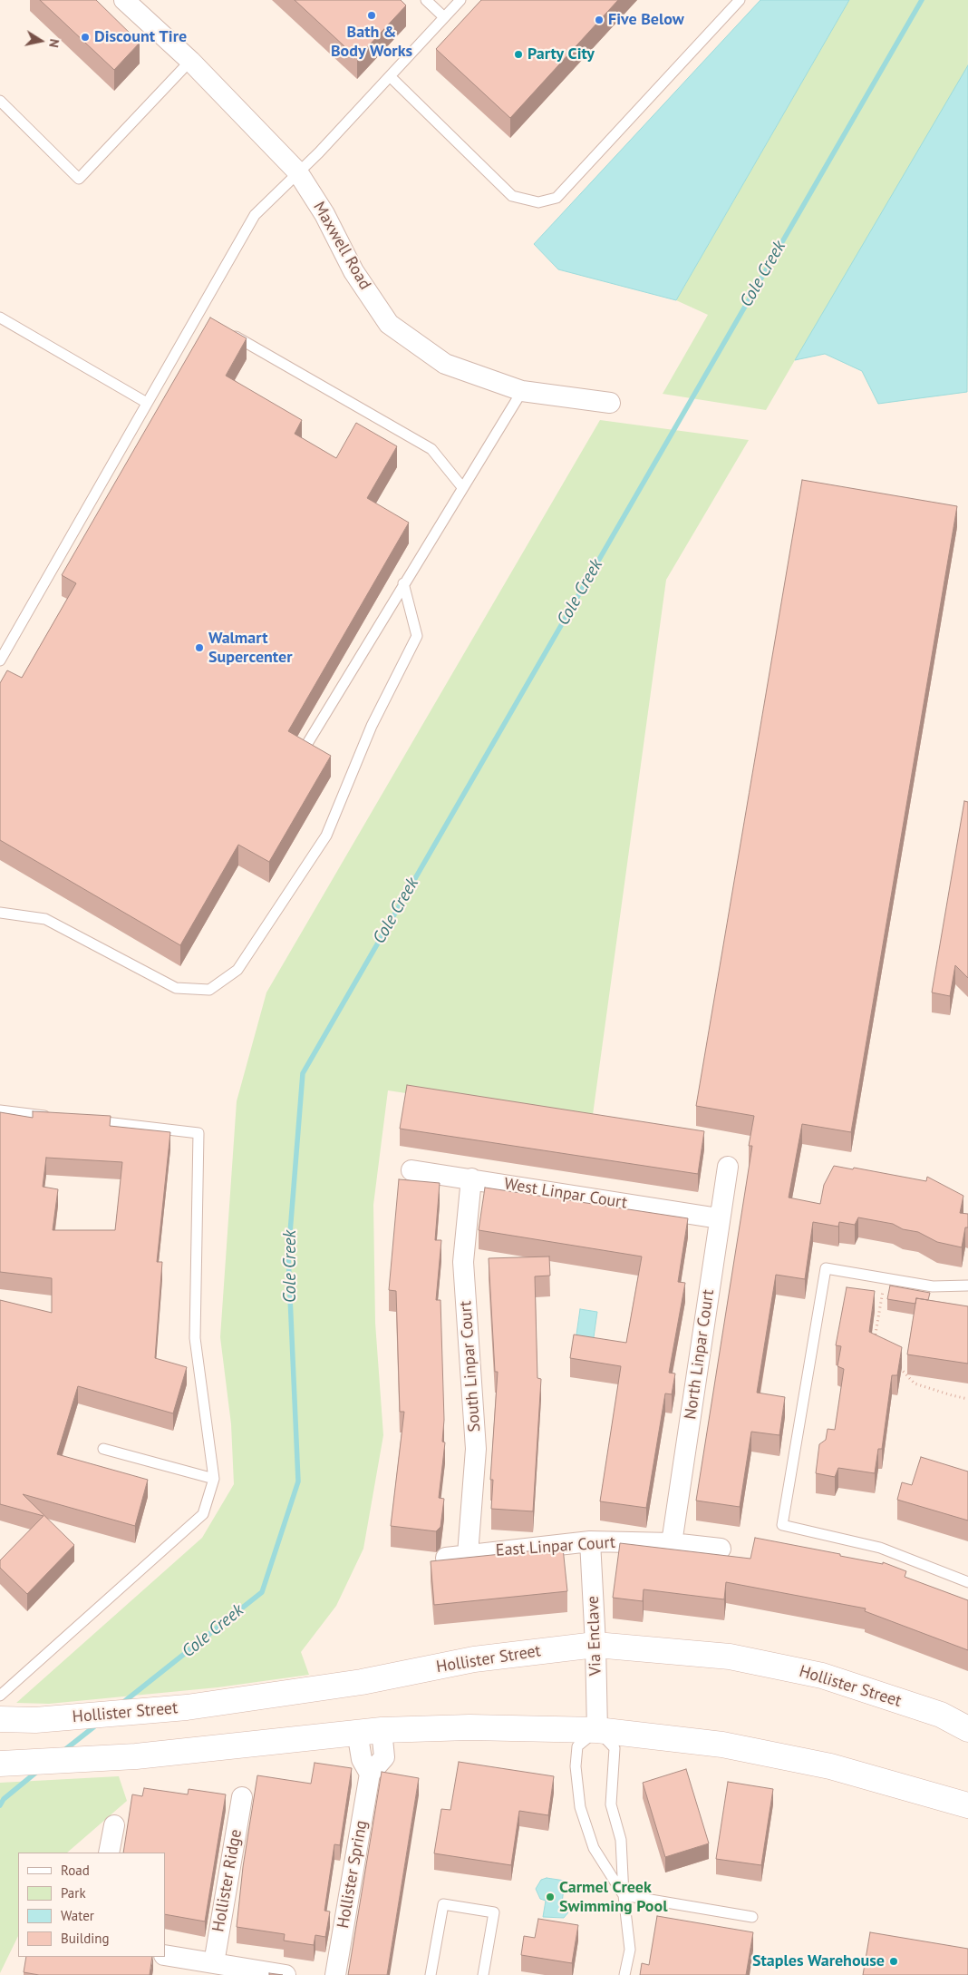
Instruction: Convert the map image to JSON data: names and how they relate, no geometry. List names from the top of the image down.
{
  "streets": {
    "main road": ["Hollister Street"],
    "street": [
      "Maxwell Road",
      "West Linpar Court",
      "North Linpar Court",
      "South Linpar Court",
      "East Linpar Court",
      "Via Enclave",
      "Hollister Spring",
      "Hollister Ridge"
    ]
  },
  "crossings": [
    ["West Linpar Court", "North Linpar Court"],
    ["West Linpar Court", "South Linpar Court"],
    ["North Linpar Court", "East Linpar Court"],
    ["South Linpar Court", "East Linpar Court"],
    ["East Linpar Court", "Via Enclave"],
    ["Via Enclave", "Hollister Street"]
  ],
  "water": ["Cole Creek"],
  "places": [
    "Bath & Body Works",
    "Five Below",
    "Discount Tire",
    "Party City",
    "Walmart Supercenter",
    "Carmel Creek Swimming Pool",
    "Staples Warehouse"
  ],
  "legend": [
    "Road",
    "Park",
    "Water",
    "Building"
  ],
  "north": "right"
}
